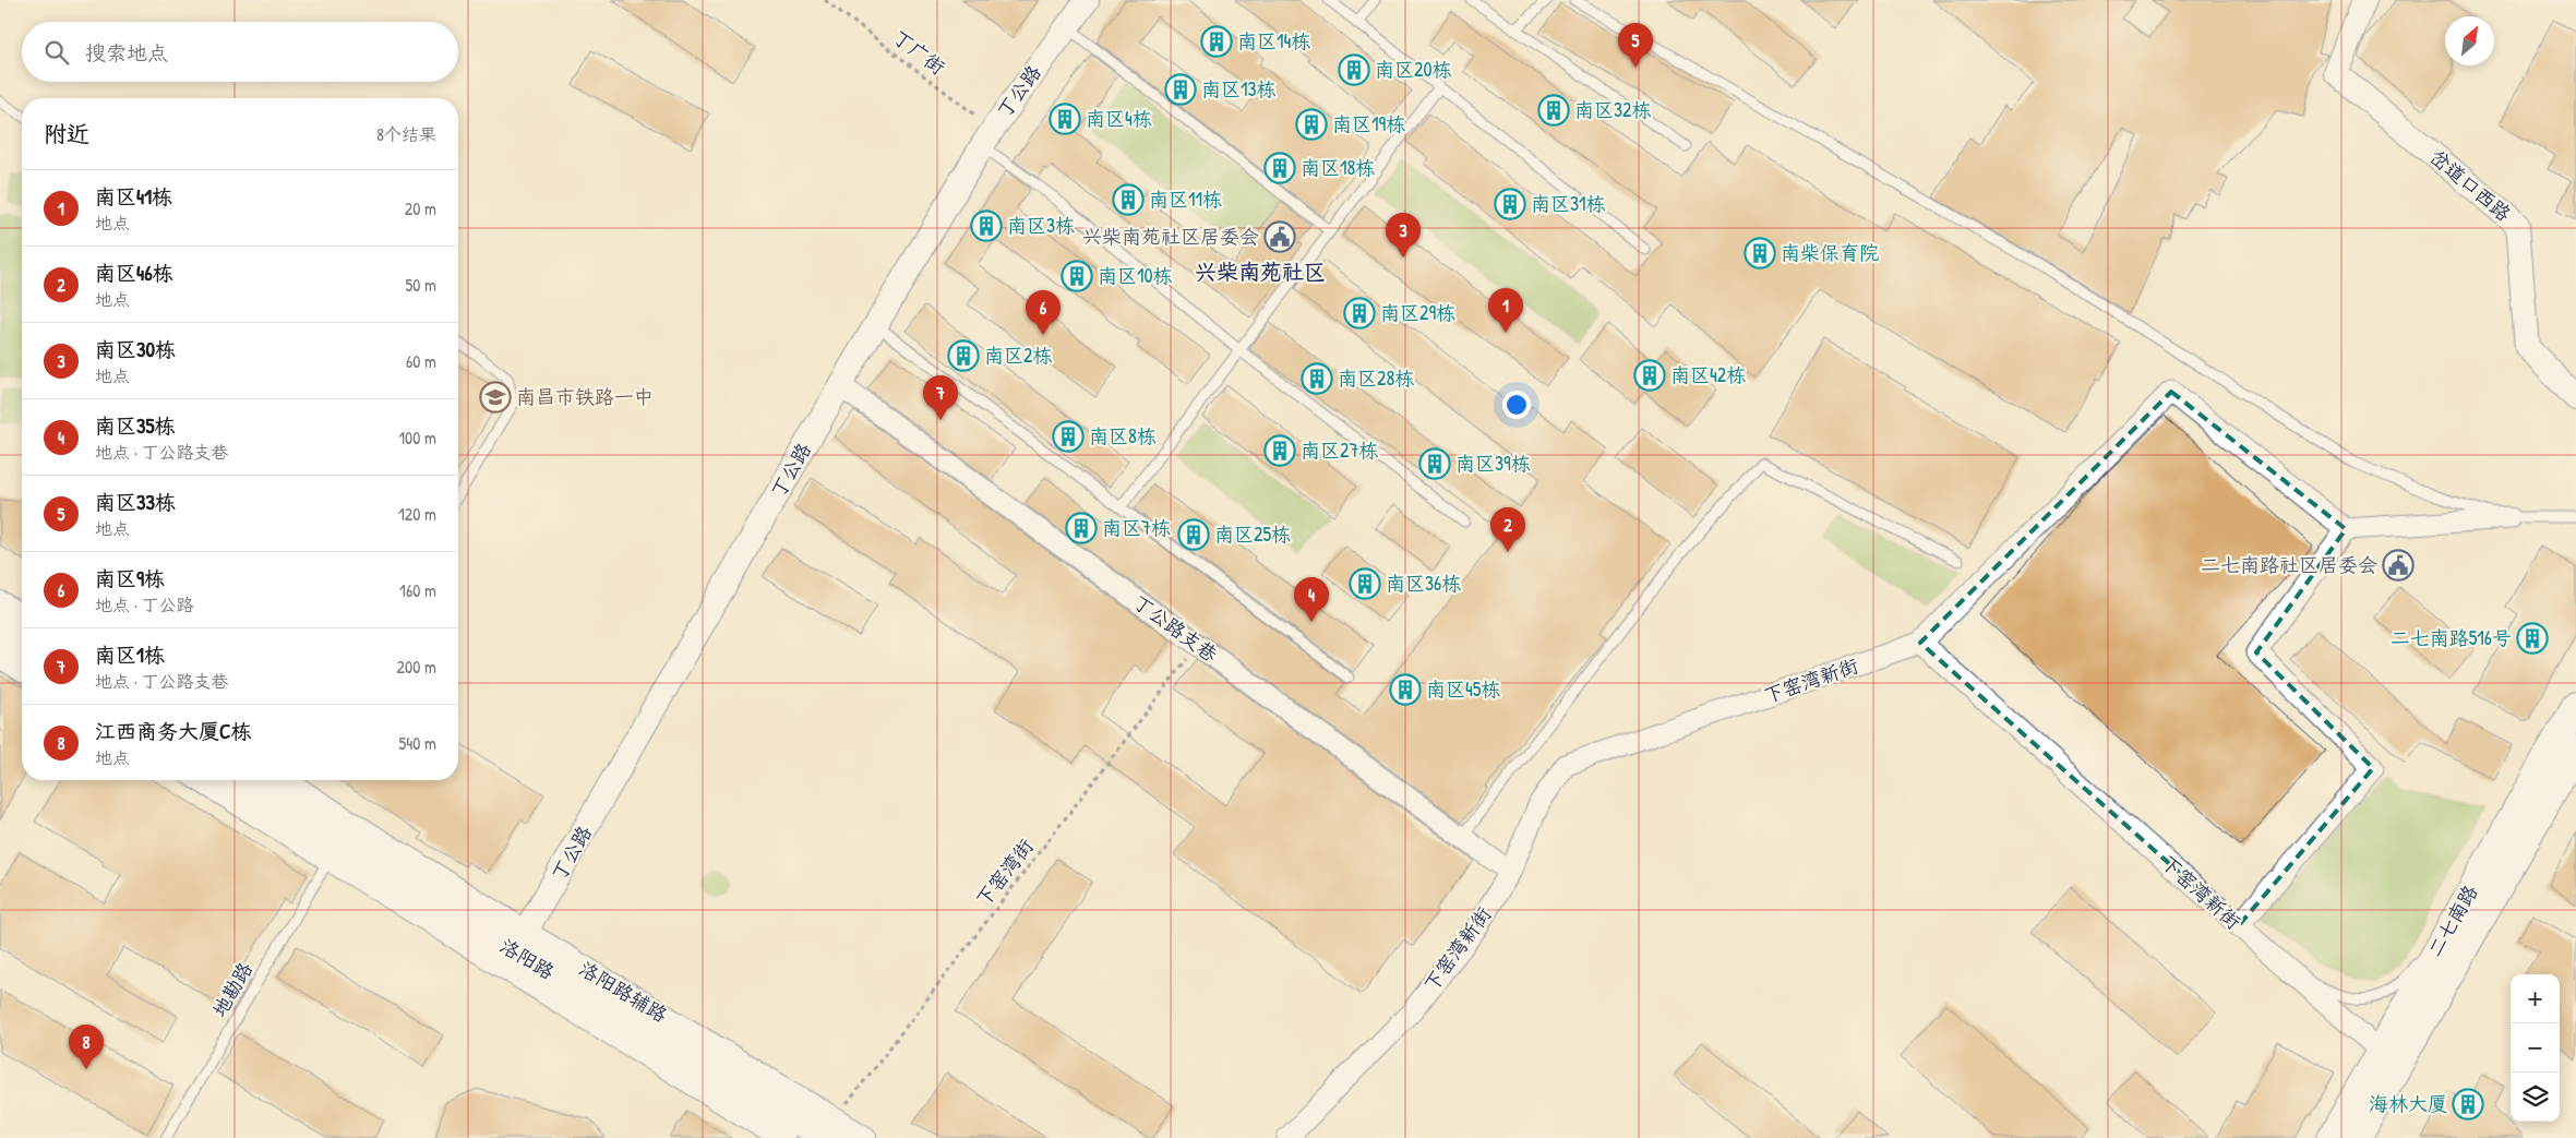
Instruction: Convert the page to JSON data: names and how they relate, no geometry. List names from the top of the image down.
{
  "streets": {
    "main road": ["二七南路", "洛阳路"],
    "street": [
      "丁公路",
      "岔道口西路",
      "丁公路支巷",
      "下窑湾新街",
      "洛阳路辅路"
    ],
    "lane": ["地勘路"],
    "path": ["丁广街", "下窑湾街"]
  },
  "crossings": [
    ["丁广街", "丁公路"],
    ["丁公路", "丁公路支巷"],
    ["丁公路", "洛阳路"],
    ["丁公路支巷", "下窑湾新街"],
    ["丁公路支巷", "下窑湾街"],
    ["下窑湾新街", "二七南路"],
    ["下窑湾街", "洛阳路"],
    ["地勘路", "洛阳路辅路"]
  ],
  "districts": ["兴柴南苑社区"],
  "places": {
    "building": [
      "南区14栋",
      "南区20栋",
      "南区13栋",
      "南区32栋",
      "南区4栋",
      "南区19栋",
      "南区18栋",
      "南区11栋",
      "南区31栋",
      "南区3栋",
      "南柴保育院",
      "南区10栋",
      "南区29栋",
      "南区2栋",
      "南区42栋",
      "南区28栋",
      "南区8栋",
      "南区27栋",
      "南区39栋",
      "南区7栋",
      "南区25栋",
      "南区36栋",
      "二七南路516号",
      "南区45栋",
      "海林大厦"
    ],
    "public building": ["兴柴南苑社区居委会", "二七南路社区居委会"],
    "school or university": ["南昌市铁路一中"]
  },
  "north": "top right",
  "page": {
    "search": "搜索地点",
    "pins": [
      "5",
      "3",
      "1",
      "6",
      "7",
      "2",
      "4",
      "8"
    ],
    "heading": ["附近", "8个结果"],
    "list": [
      {
        "mark": "1",
        "name": "南区41栋",
        "note": "地点",
        "value": "20 m"
      },
      {
        "mark": "2",
        "name": "南区46栋",
        "note": "地点",
        "value": "50 m"
      },
      {
        "mark": "3",
        "name": "南区30栋",
        "note": "地点",
        "value": "60 m"
      },
      {
        "mark": "4",
        "name": "南区35栋",
        "note": "地点 · 丁公路支巷",
        "value": "100 m"
      },
      {
        "mark": "5",
        "name": "南区33栋",
        "note": "地点",
        "value": "120 m"
      },
      {
        "mark": "6",
        "name": "南区9栋",
        "note": "地点 · 丁公路",
        "value": "160 m"
      },
      {
        "mark": "7",
        "name": "南区1栋",
        "note": "地点 · 丁公路支巷",
        "value": "200 m"
      },
      {
        "mark": "8",
        "name": "江西商务大厦C栋",
        "note": "地点",
        "value": "540 m"
      }
    ],
    "map_buttons": ["+", "−"]
  }
}
